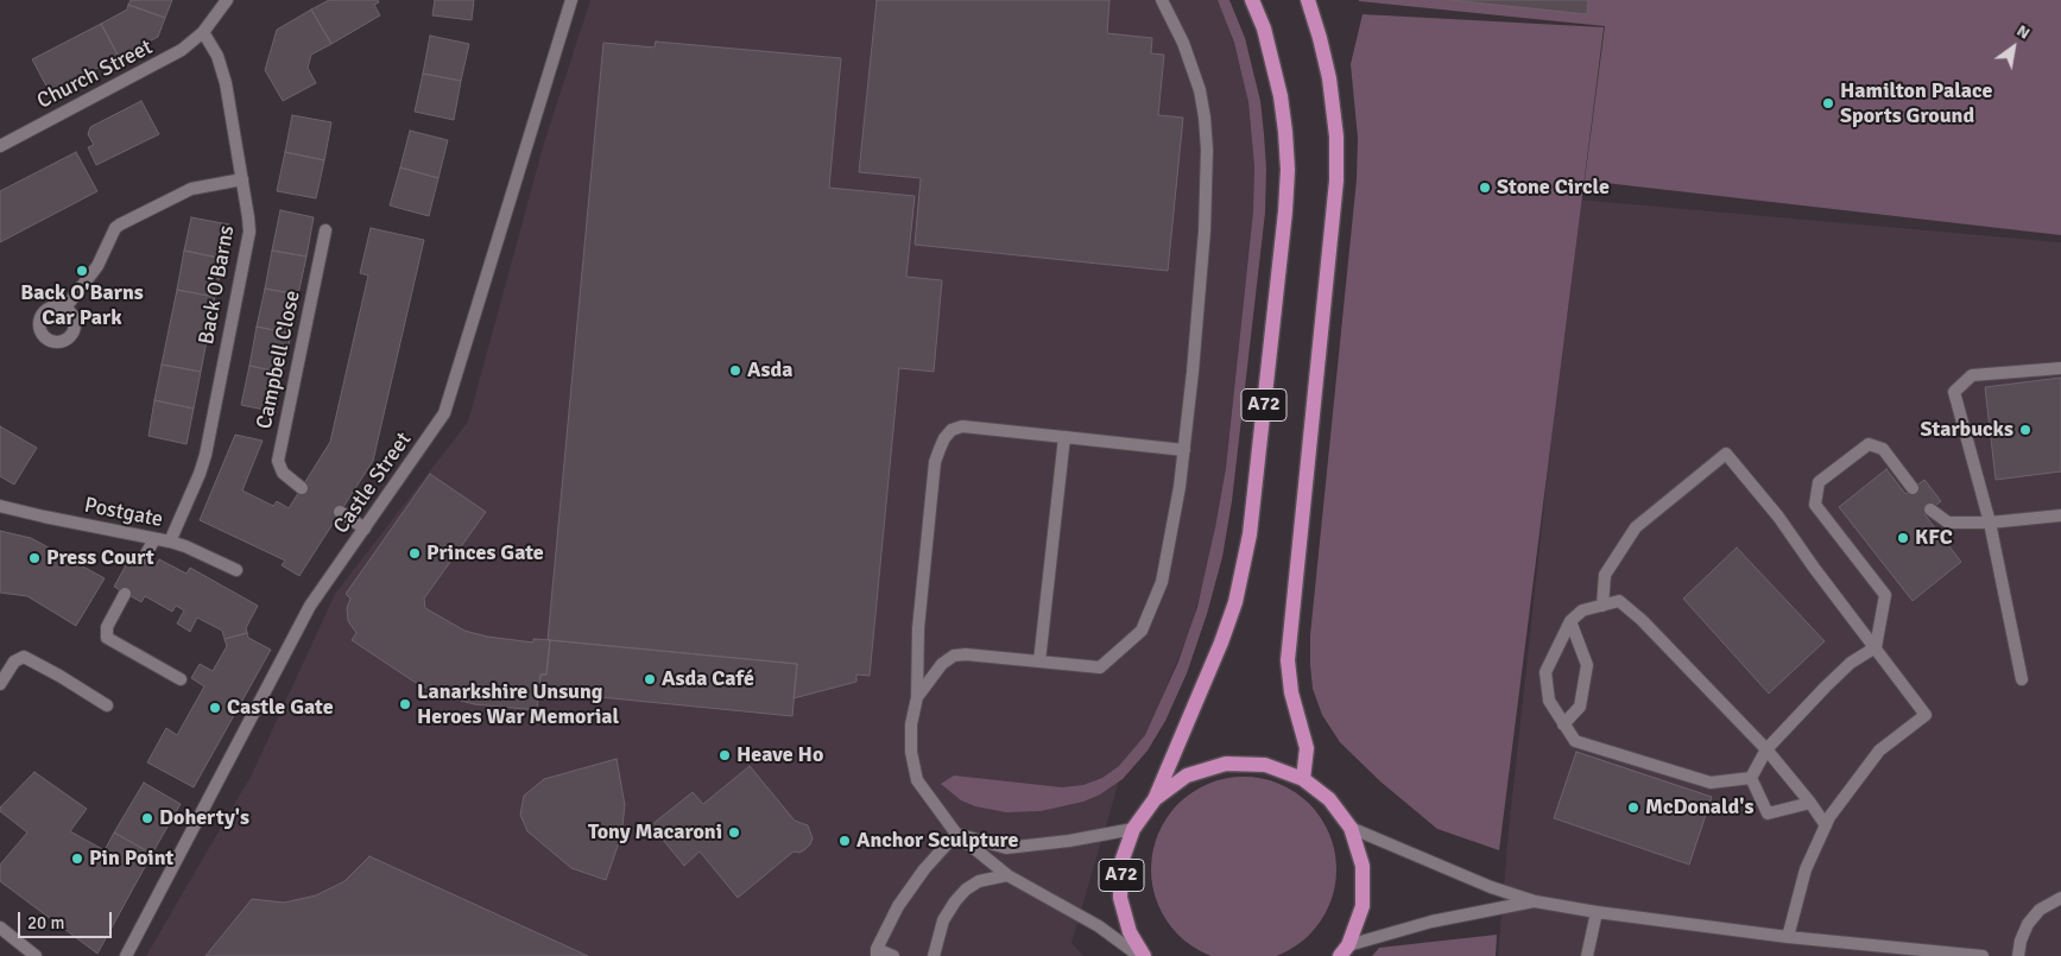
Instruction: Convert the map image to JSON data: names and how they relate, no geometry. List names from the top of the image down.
{
  "streets": {
    "main road": ["A72"],
    "street": [
      "Church Street",
      "Back O'Barns",
      "Campbell Close",
      "Castle Street",
      "Postgate"
    ]
  },
  "crossings": [
    ["Church Street", "Back O'Barns"],
    ["Back O'Barns", "Postgate"]
  ],
  "places": [
    "Hamilton Palace Sports Ground",
    "Stone Circle",
    "Back O'Barns Car Park",
    "Asda",
    "Starbucks",
    "KFC",
    "Princes Gate",
    "Press Court",
    "Asda Café",
    "Lanarkshire Unsung Heroes War Memorial",
    "Castle Gate",
    "Heave Ho",
    "McDonald's",
    "Doherty's",
    "Tony Macaroni",
    "Anchor Sculpture",
    "Pin Point"
  ],
  "scale_bar": "20 m",
  "north": "top right"
}
